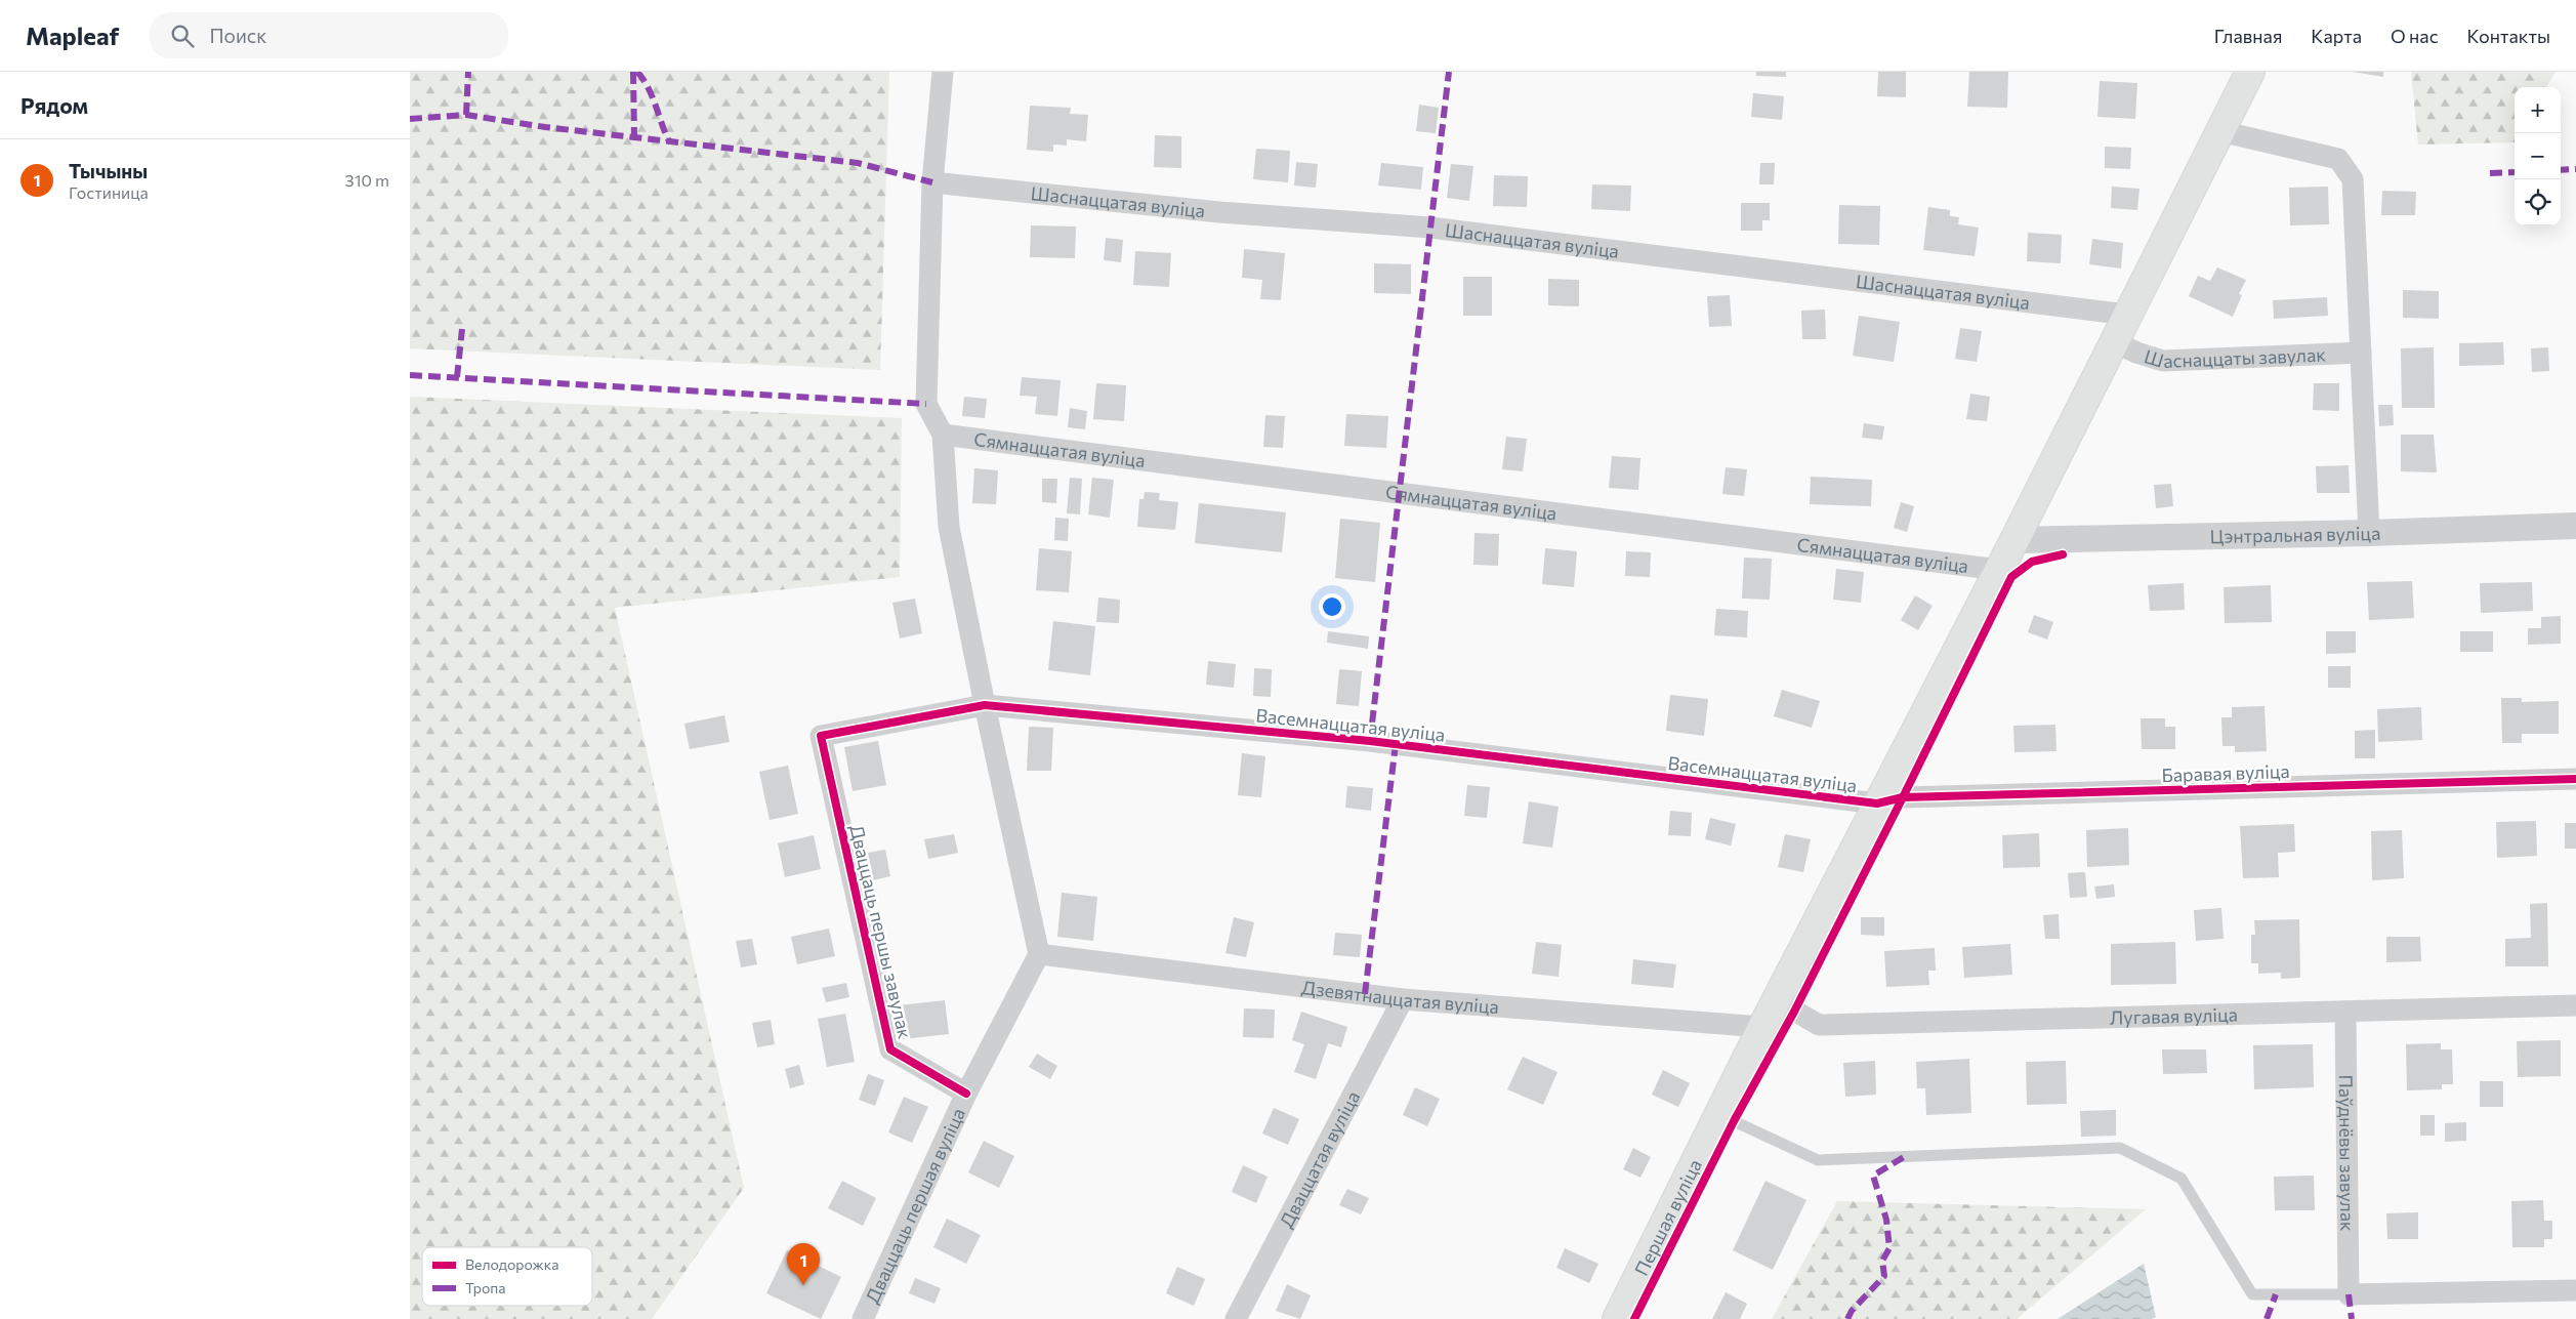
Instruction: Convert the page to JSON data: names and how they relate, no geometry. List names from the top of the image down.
{
  "streets": {
    "main road": ["Першая вуліца"],
    "street": [
      "Шаснаццатая вуліца",
      "Шаснаццаты завулак",
      "Сямнаццатая вуліца",
      "Цэнтральная вуліца",
      "Васемнаццатая вуліца",
      "Баравая вуліца",
      "Дваццаць першы завулак",
      "Дзевятнаццатая вуліца",
      "Лугавая вуліца",
      "Паўднёвы завулак",
      "Дваццатая вуліца",
      "Дваццаць першая вуліца"
    ]
  },
  "crossings": [
    ["Шаснаццатая вуліца", "Першая вуліца"],
    ["Шаснаццаты завулак", "Першая вуліца"],
    ["Сямнаццатая вуліца", "Першая вуліца"],
    ["Цэнтральная вуліца", "Першая вуліца"],
    ["Васемнаццатая вуліца", "Баравая вуліца"],
    ["Васемнаццатая вуліца", "Дваццаць першы завулак"],
    ["Васемнаццатая вуліца", "Першая вуліца"],
    ["Баравая вуліца", "Першая вуліца"],
    ["Дваццаць першы завулак", "Дваццаць першая вуліца"],
    ["Дзевятнаццатая вуліца", "Дваццатая вуліца"],
    ["Дзевятнаццатая вуліца", "Дваццаць першая вуліца"],
    ["Дзевятнаццатая вуліца", "Першая вуліца"],
    ["Лугавая вуліца", "Паўднёвы завулак"],
    ["Лугавая вуліца", "Першая вуліца"]
  ],
  "legend": ["Велодорожка", "Тропа"],
  "page": {
    "header": "Mapleaf",
    "search": "Поиск",
    "nav": [
      "Главная",
      "Карта",
      "О нас",
      "Контакты"
    ],
    "heading": "Рядом",
    "map_buttons": ["+", "−"],
    "list": [
      {
        "mark": "1",
        "name": "Тычыны",
        "note": "Гостиница",
        "value": "310 m"
      }
    ],
    "pins": "1"
  }
}
